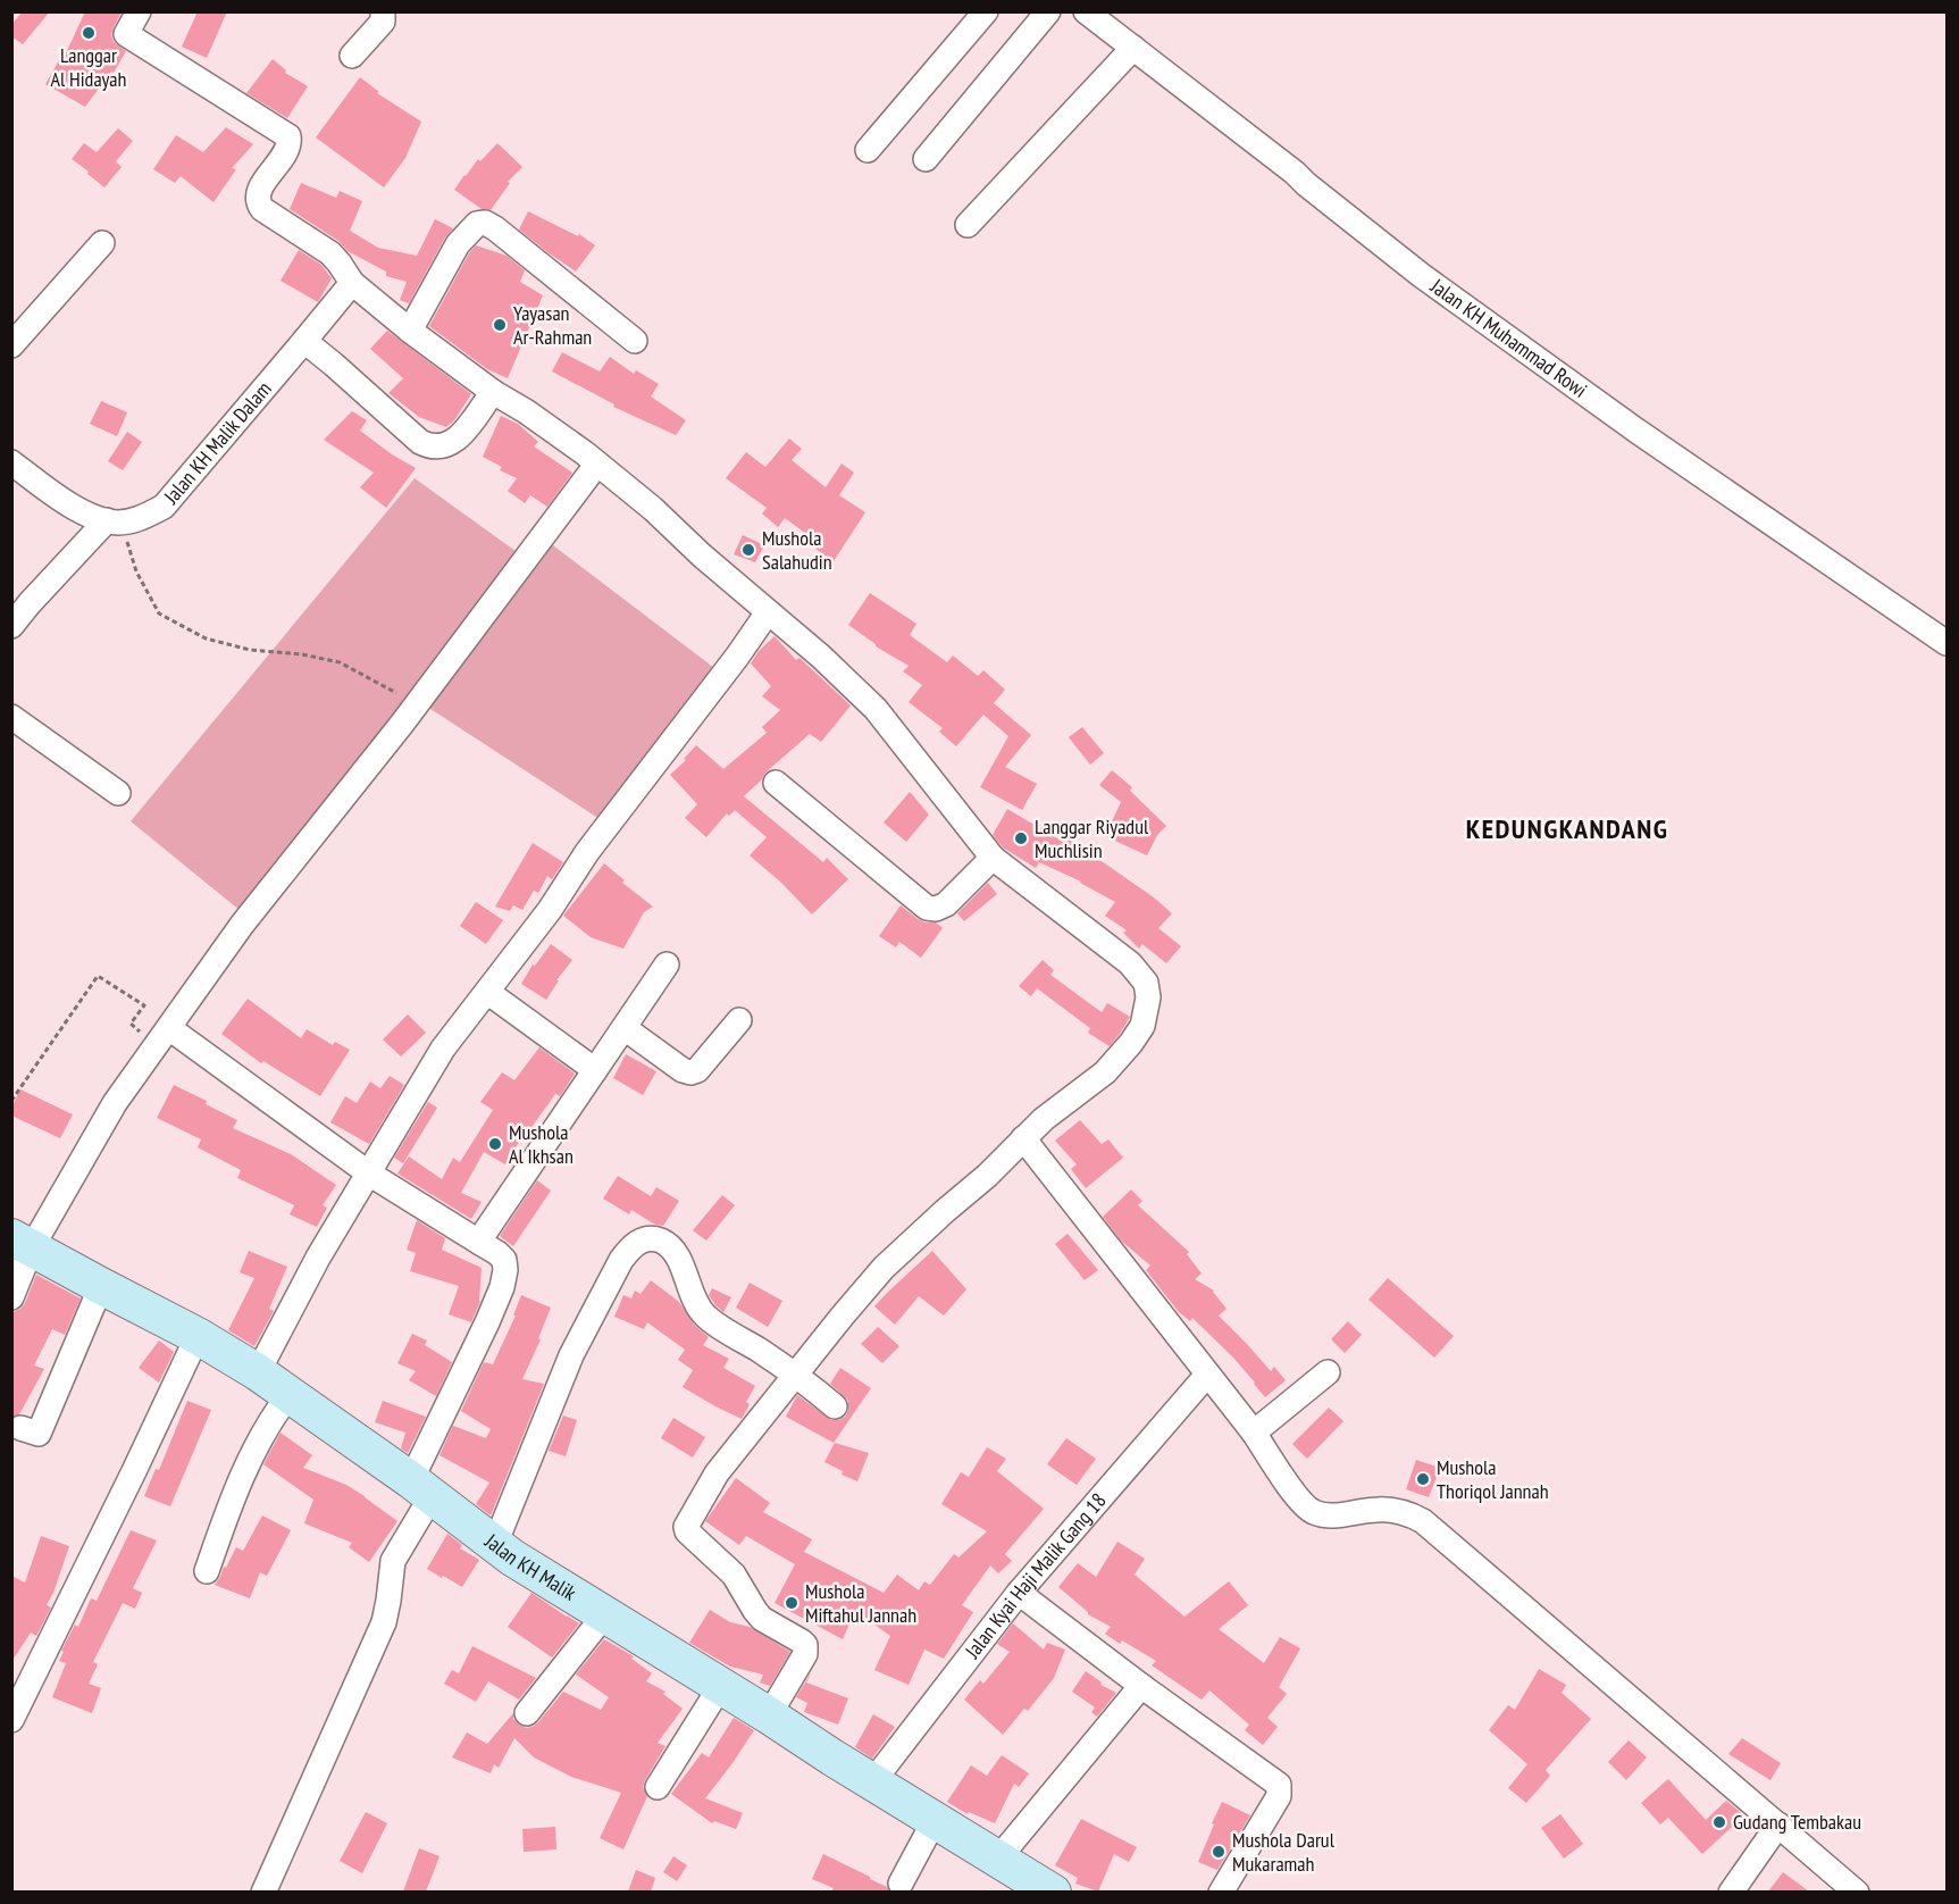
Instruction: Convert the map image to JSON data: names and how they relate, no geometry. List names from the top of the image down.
{
  "streets": {
    "street": [
      "Jalan KH Muhammad Rowi",
      "Jalan KH Malik Dalam",
      "Jalan KH Malik",
      "Jalan Kyai Haji Malik Gang 18"
    ]
  },
  "crossings": [
    ["Jalan KH Malik", "Jalan Kyai Haji Malik Gang 18"]
  ],
  "districts": ["KEDUNGKANDANG"],
  "places": [
    "Langgar Al Hidayah",
    "Yayasan Ar-Rahman",
    "Mushola Salahudin",
    "Langgar Riyadul Muchlisin",
    "Mushola Al Ikhsan",
    "Mushola Thoriqol Jannah",
    "Mushola Miftahul Jannah",
    "Gudang Tembakau",
    "Mushola Darul Mukaramah"
  ]
}
